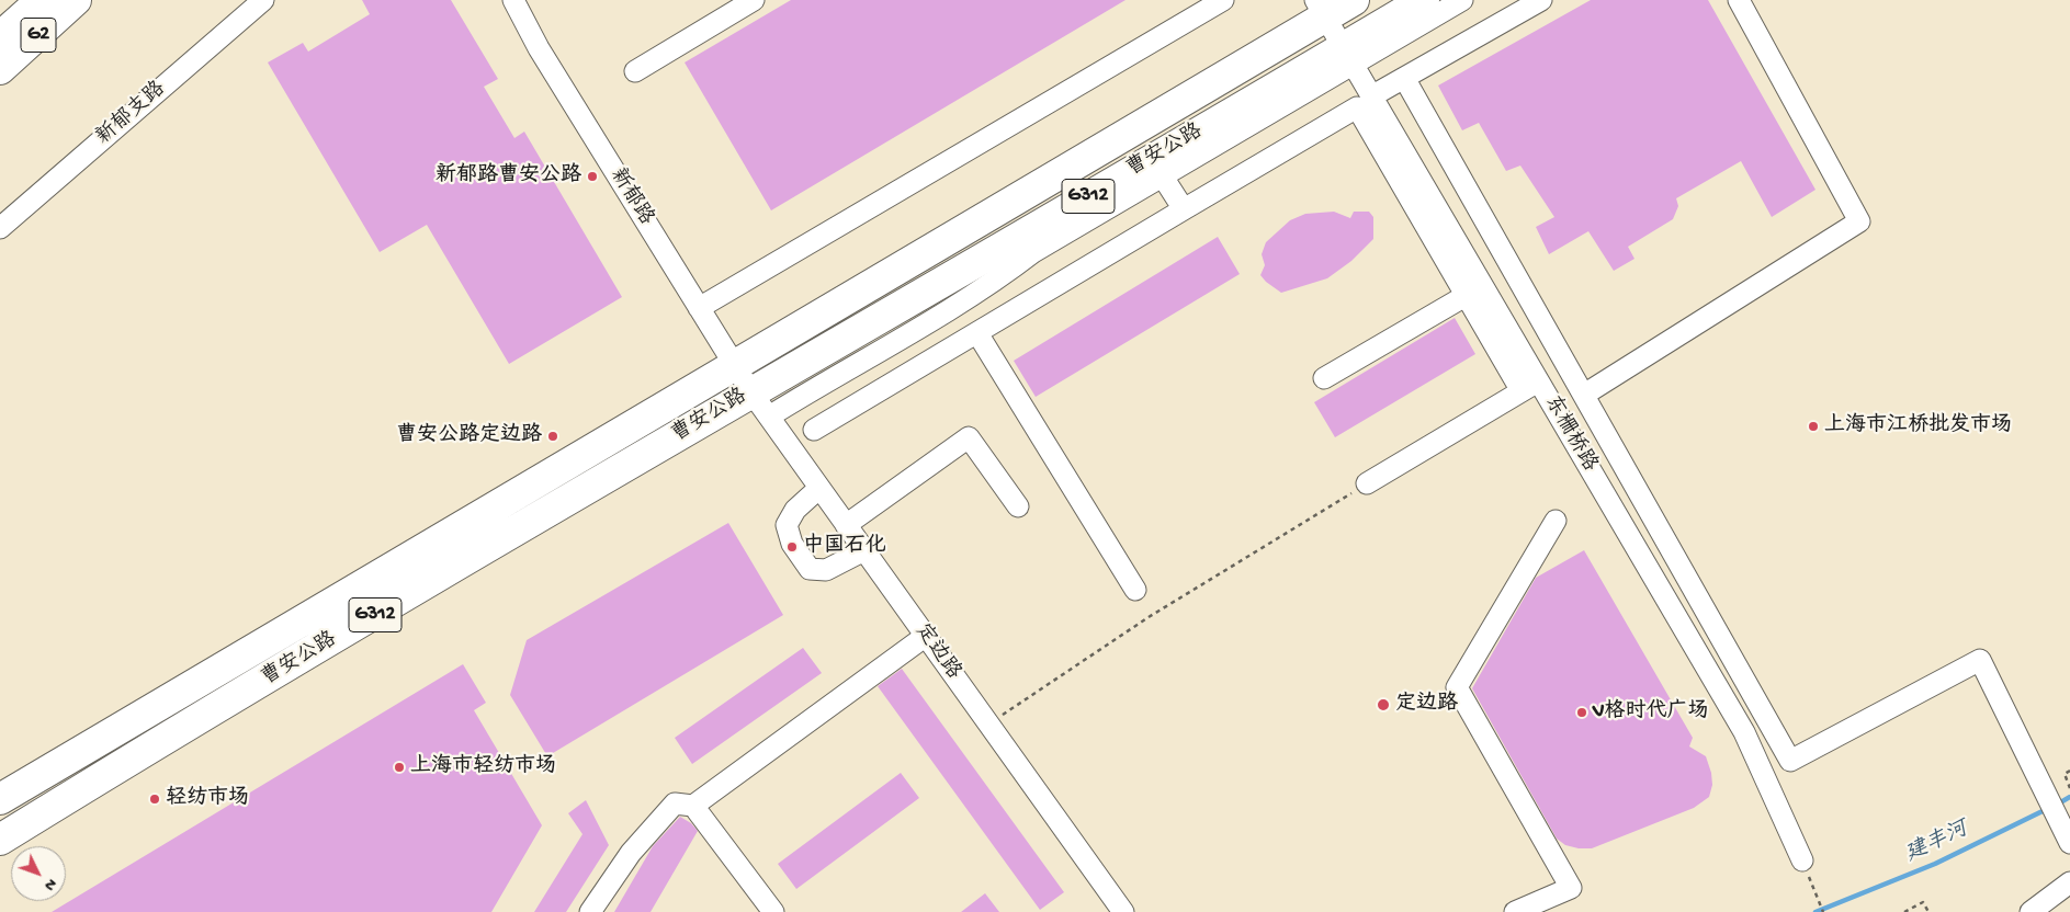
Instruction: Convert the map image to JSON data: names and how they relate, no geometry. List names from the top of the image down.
{
  "streets": {
    "highway": ["G2", "曹安公路", "G312"],
    "street": [
      "新郁支路",
      "新郁路",
      "东栅桥路",
      "定边路"
    ]
  },
  "crossings": [
    ["曹安公路", "新郁路"],
    ["曹安公路", "东栅桥路"],
    ["曹安公路", "定边路"],
    ["新郁路", "定边路"]
  ],
  "water": ["建丰河"],
  "places": [
    "新郁路曹安公路",
    "上海市江桥批发市场",
    "曹安公路定边路",
    "中国石化",
    "定边路",
    "V格时代广场",
    "上海市轻纺市场",
    "轻纺市场"
  ],
  "north": "bottom right"
}
